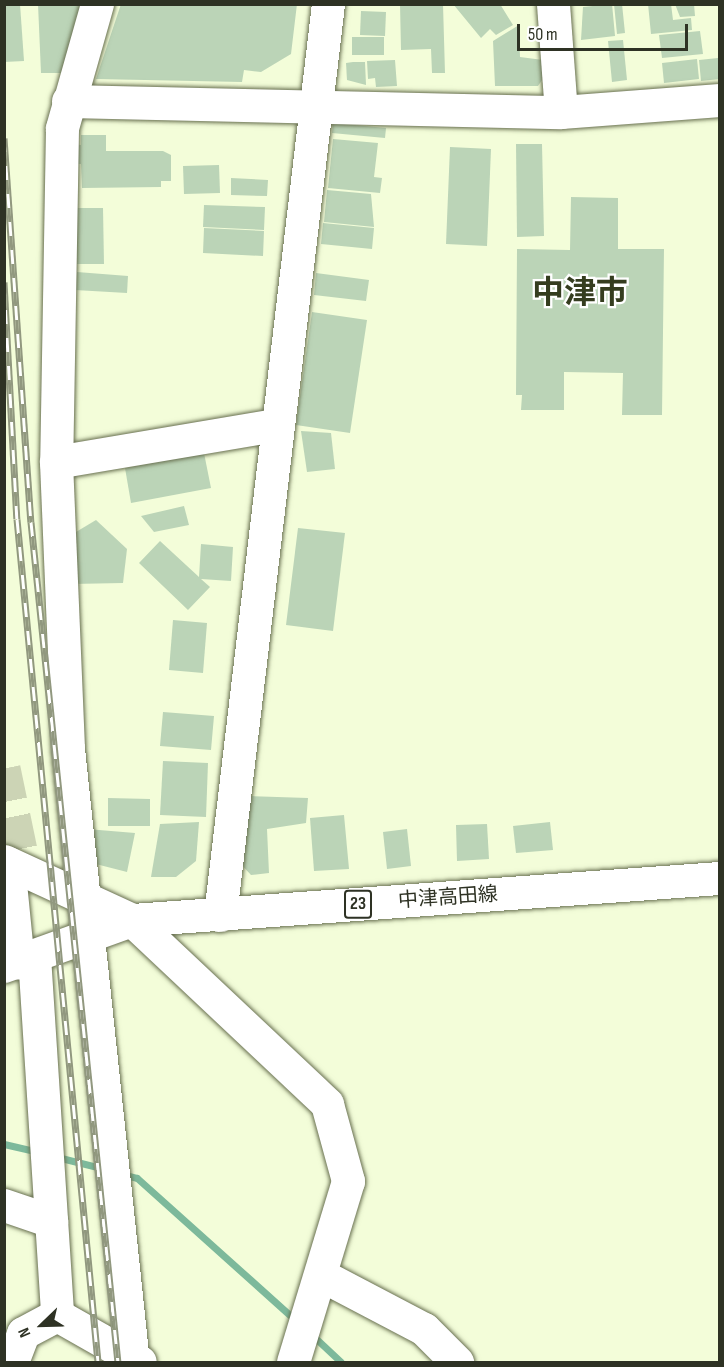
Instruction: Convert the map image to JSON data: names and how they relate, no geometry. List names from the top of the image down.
{
  "streets": {
    "street": ["中津高田線", "23"]
  },
  "districts": ["中津市"],
  "scale_bar": "50 m",
  "north": "bottom left"
}
